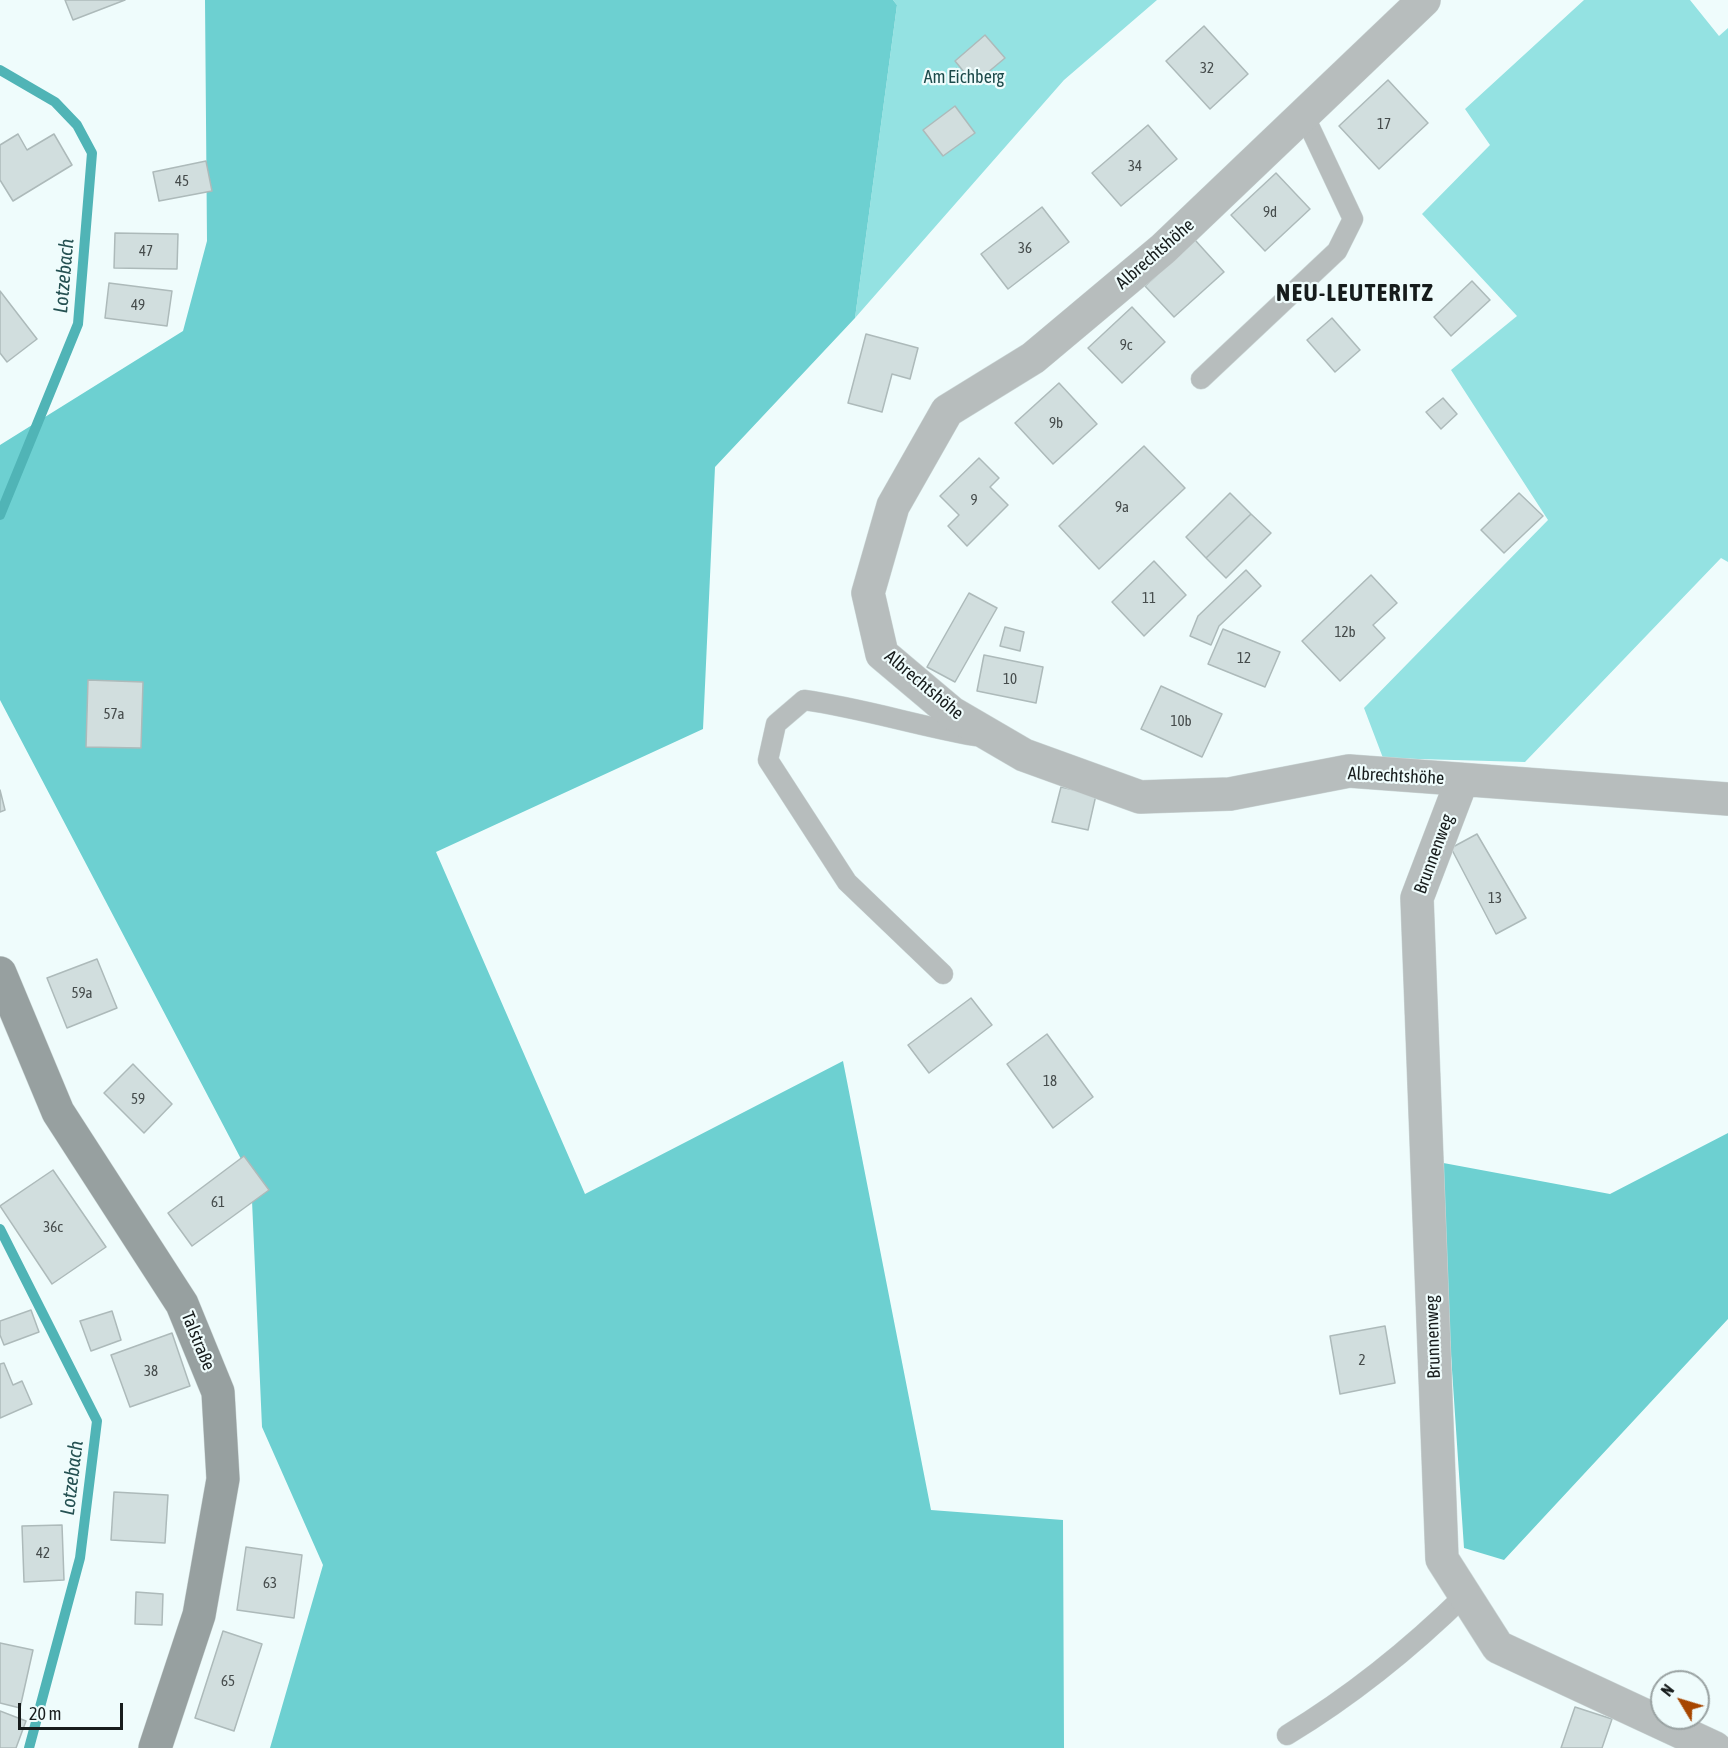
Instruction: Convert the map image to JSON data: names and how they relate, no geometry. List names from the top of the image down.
{
  "streets": {
    "street": ["Albrechtshöhe", "Brunnenweg", "Talstraße"]
  },
  "crossings": [
    ["Albrechtshöhe", "Brunnenweg"]
  ],
  "districts": ["NEU-LEUTERITZ"],
  "water": ["Lotzebach"],
  "parks": ["Am Eichberg"],
  "house_numbers": [
    "32",
    "17",
    "34",
    "45",
    "9d",
    "36",
    "47",
    "49",
    "9c",
    "9b",
    "9",
    "9a",
    "11",
    "12b",
    "12",
    "10",
    "57a",
    "10b",
    "13",
    "59a",
    "18",
    "59",
    "61",
    "36c",
    "2",
    "38",
    "42",
    "63",
    "65"
  ],
  "scale_bar": "20 m",
  "north": "top left"
}
